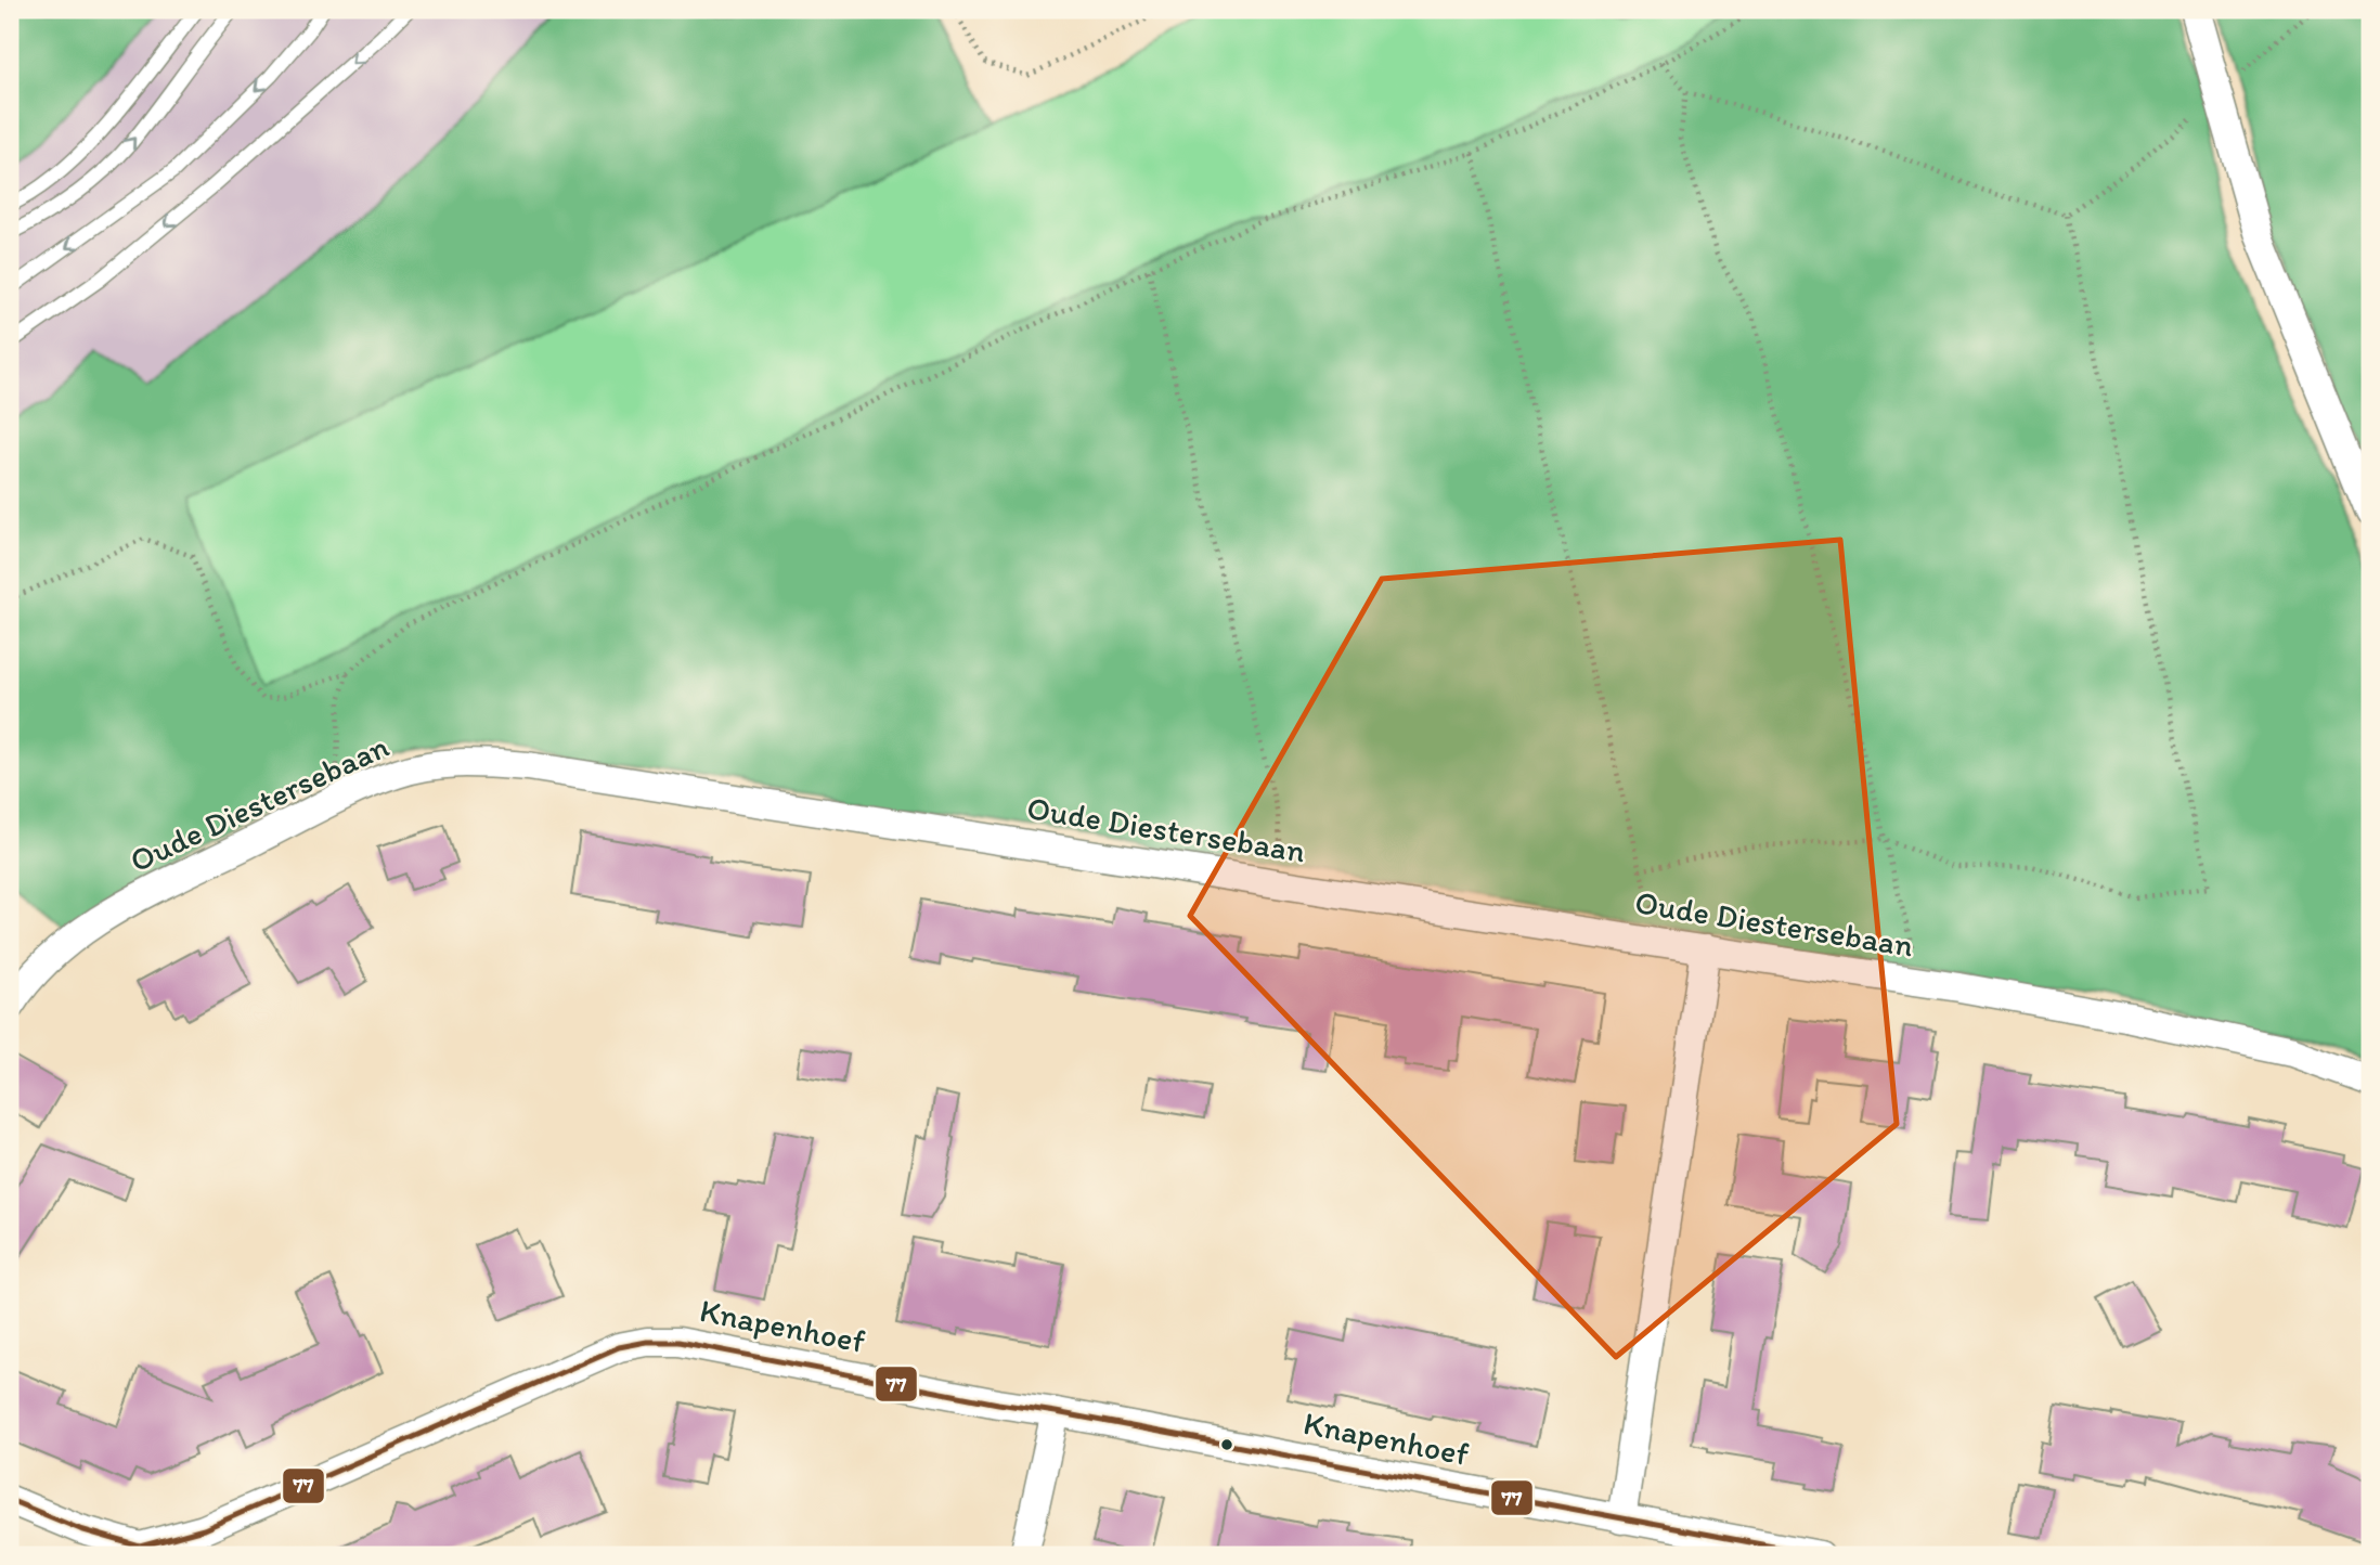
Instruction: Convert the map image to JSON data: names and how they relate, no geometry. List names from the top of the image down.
{
  "streets": {
    "street": ["Oude Diestersebaan", "Knapenhoef"]
  },
  "lines": ["transit line 77"]
}
